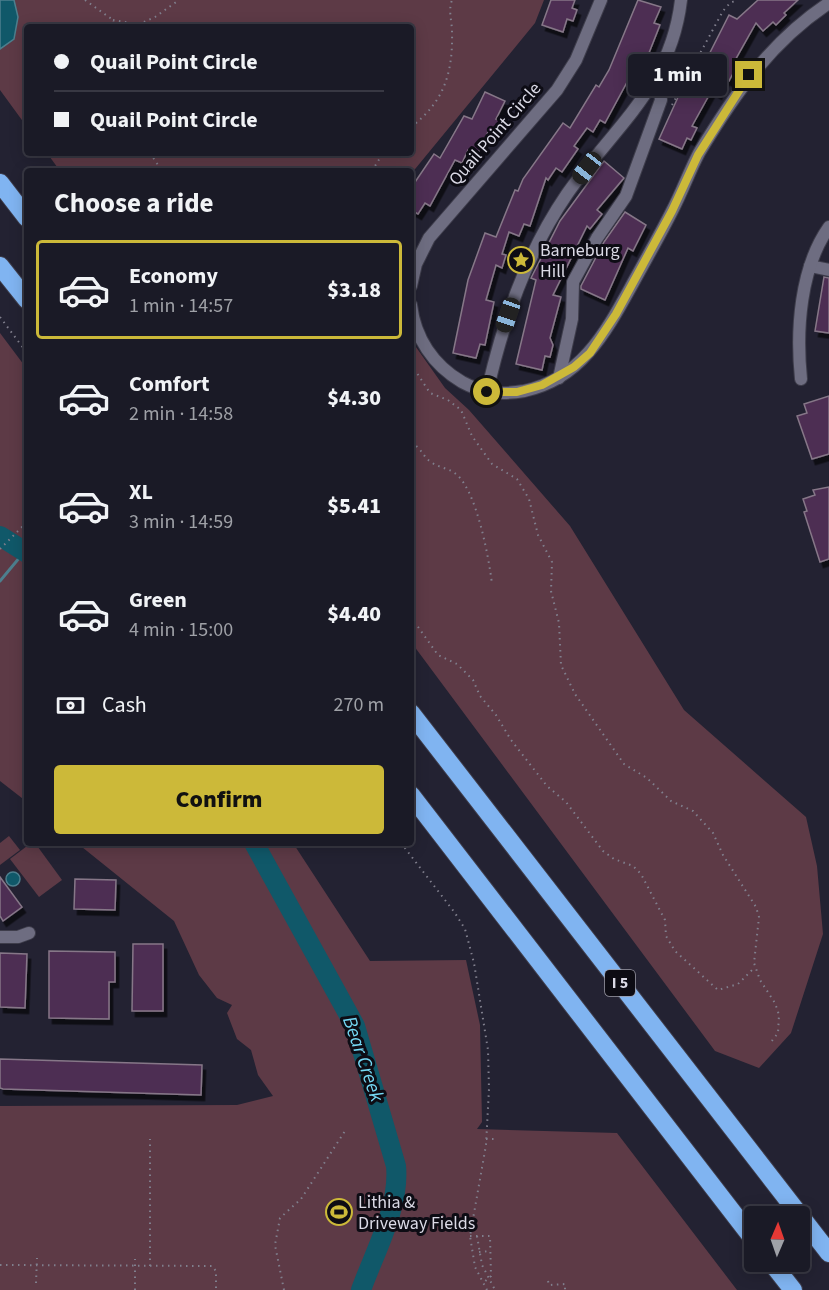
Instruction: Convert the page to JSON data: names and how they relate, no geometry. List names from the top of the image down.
{
  "streets": {
    "highway": ["I 5"],
    "street": ["Quail Point Circle"]
  },
  "water": ["Bear Creek"],
  "places": {
    "place": ["Barneburg Hill"],
    "sports": ["Lithia & Driveway Fields"]
  },
  "north": "top",
  "page": {
    "banner": ["Quail Point Circle", "Quail Point Circle"],
    "bubble": "1 min",
    "heading": "Choose a ride",
    "list": [
      {
        "name": "Economy",
        "note": "1 min · 14:57",
        "value": "$3.18"
      },
      {
        "name": "Comfort",
        "note": "2 min · 14:58",
        "value": "$4.30"
      },
      {
        "name": "XL",
        "note": "3 min · 14:59",
        "value": "$5.41"
      },
      {
        "name": "Green",
        "note": "4 min · 15:00",
        "value": "$4.40"
      }
    ],
    "pay": ["Cash", "270 m"],
    "buttons": "Confirm"
  }
}
